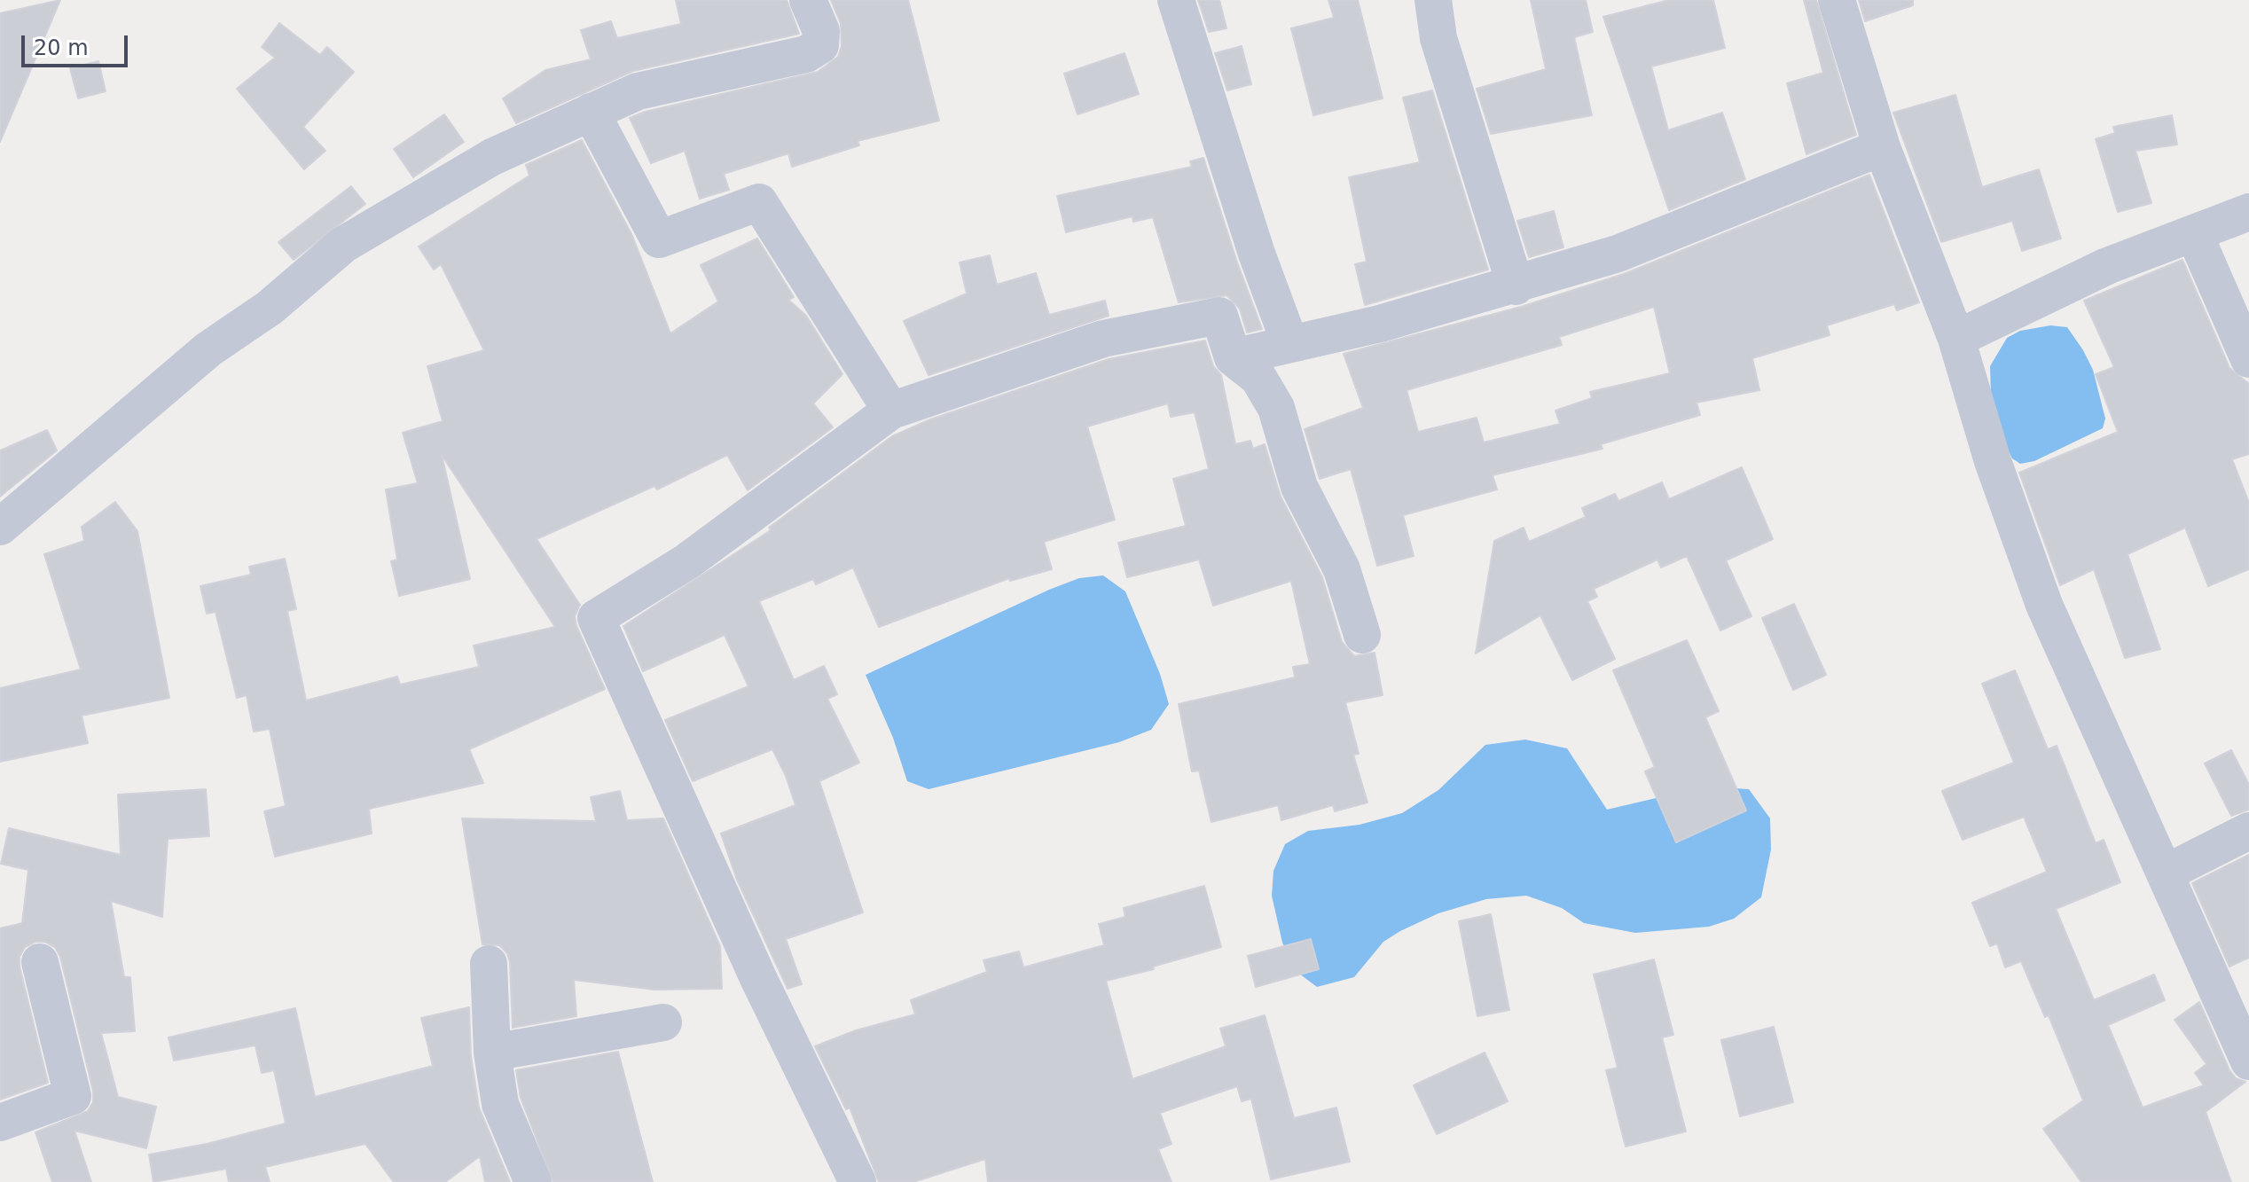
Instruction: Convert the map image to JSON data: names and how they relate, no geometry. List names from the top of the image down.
{
  "scale_bar": "20 m"
}
